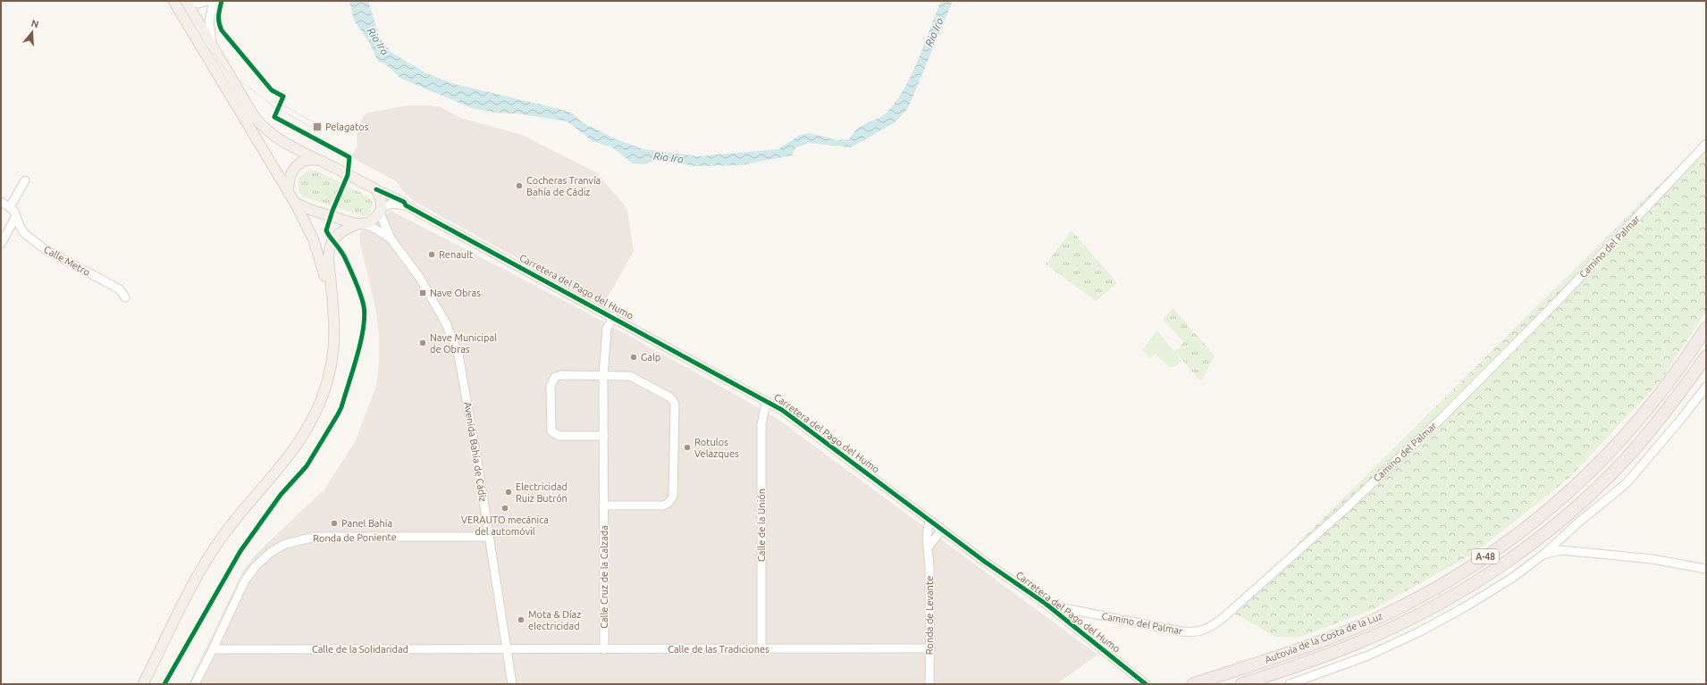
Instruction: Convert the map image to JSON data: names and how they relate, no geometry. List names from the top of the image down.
{
  "streets": {
    "highway": ["A-48", "Autovía de la Costa de la Luz"],
    "street": [
      "Camino del Palmar",
      "Calle Metro",
      "Carretera del Pago del Humo",
      "Avenida Bahía de Cádiz",
      "Calle de la Unión",
      "Ronda de Poniente",
      "Calle Cruz de la Calzada",
      "Ronda de Levante",
      "Calle de la Solidaridad",
      "Calle de las Tradiciones"
    ]
  },
  "crossings": [
    ["Camino del Palmar", "Carretera del Pago del Humo"],
    ["Carretera del Pago del Humo", "Avenida Bahía de Cádiz"],
    ["Carretera del Pago del Humo", "Calle de la Unión"],
    ["Carretera del Pago del Humo", "Calle Cruz de la Calzada"],
    ["Carretera del Pago del Humo", "Ronda de Levante"],
    ["Avenida Bahía de Cádiz", "Ronda de Poniente"],
    ["Avenida Bahía de Cádiz", "Calle de la Solidaridad"],
    ["Avenida Bahía de Cádiz", "Calle de las Tradiciones"],
    ["Calle de la Unión", "Calle de las Tradiciones"],
    ["Ronda de Poniente", "Calle de la Solidaridad"],
    ["Calle Cruz de la Calzada", "Calle de las Tradiciones"],
    ["Ronda de Levante", "Calle de las Tradiciones"],
    ["Calle de la Solidaridad", "Calle de las Tradiciones"]
  ],
  "water": ["Rio Iro"],
  "places": {
    "transit": ["Pelagatos", "Nave Obras"],
    "other": [
      "Cocheras Tranvía Bahía de Cádiz",
      "Renault",
      "Nave Municipal de Obras",
      "Galp",
      "Rotulos Velazques",
      "Electricidad Ruiz Butrón",
      "VERAUTO mecánica del automóvil",
      "Panel Bahía",
      "Mota & Díaz electricidad"
    ]
  },
  "north": "top"
}
